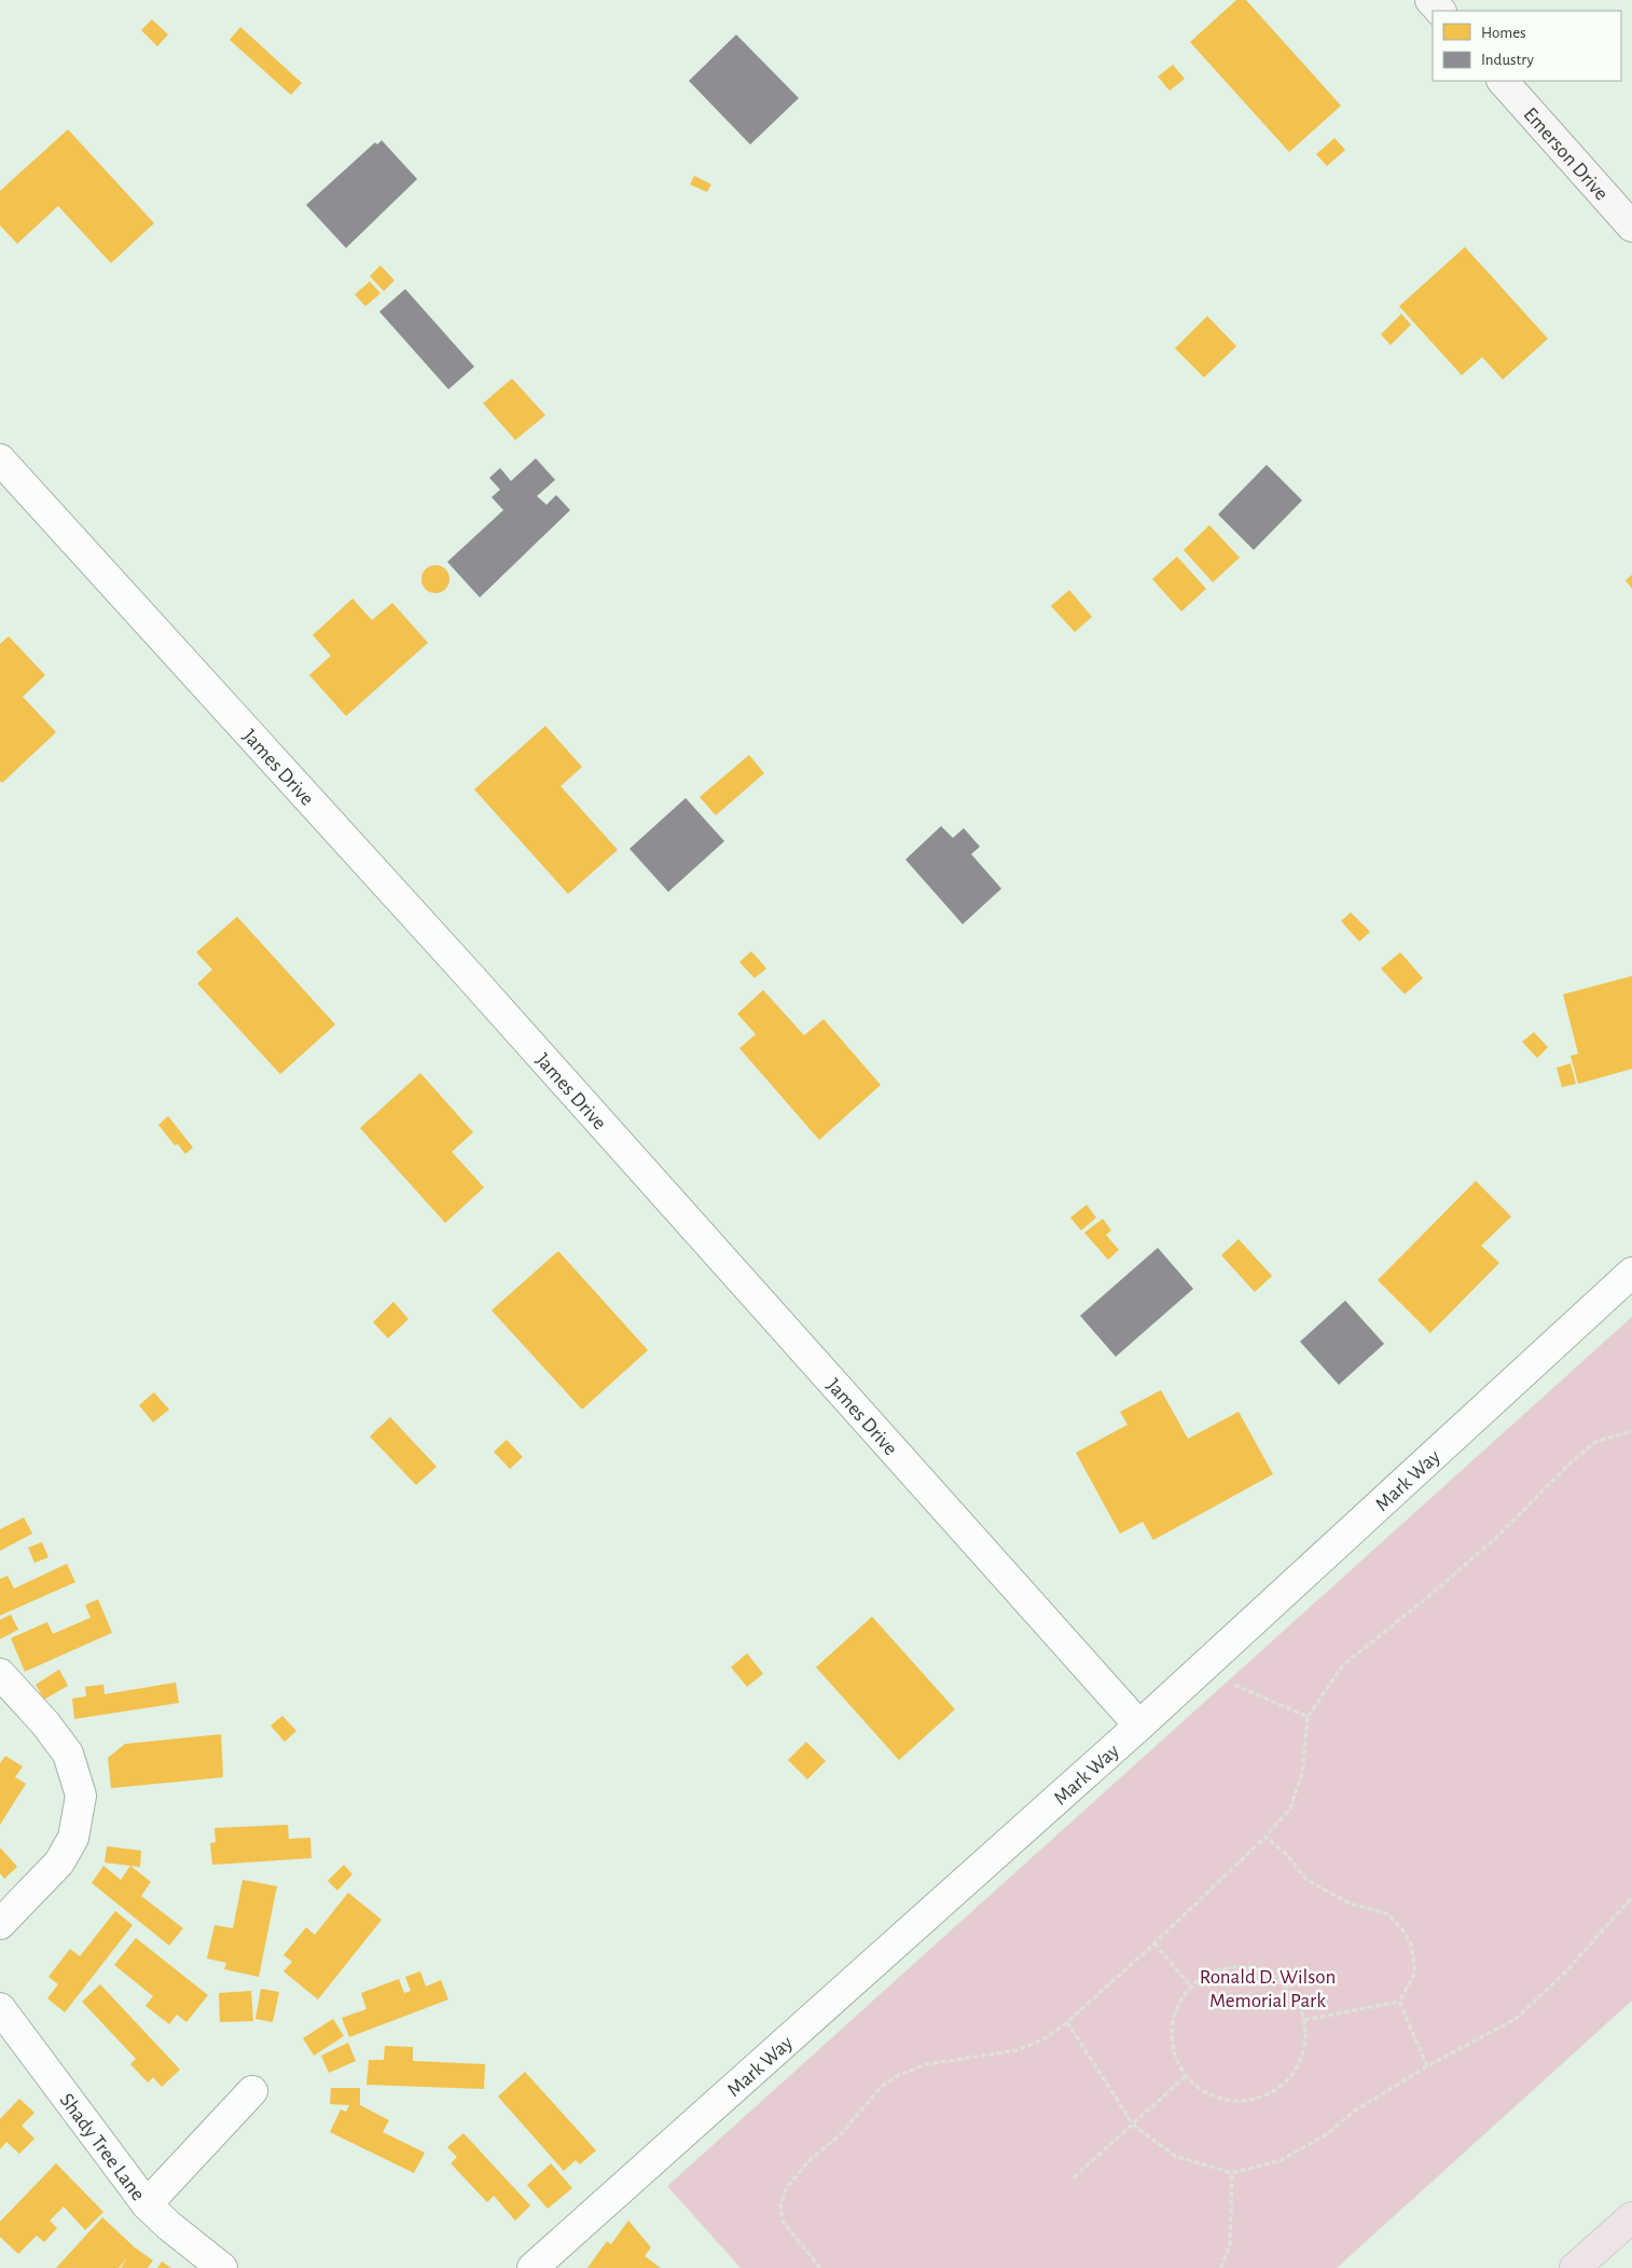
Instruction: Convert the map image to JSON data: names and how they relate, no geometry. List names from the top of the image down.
{
  "streets": {
    "street": [
      "Emerson Drive",
      "James Drive",
      "Mark Way",
      "Shady Tree Lane"
    ]
  },
  "crossings": [
    ["James Drive", "Mark Way"]
  ],
  "parks": ["Ronald D. Wilson Memorial Park"],
  "legend": ["Homes", "Industry"]
}
